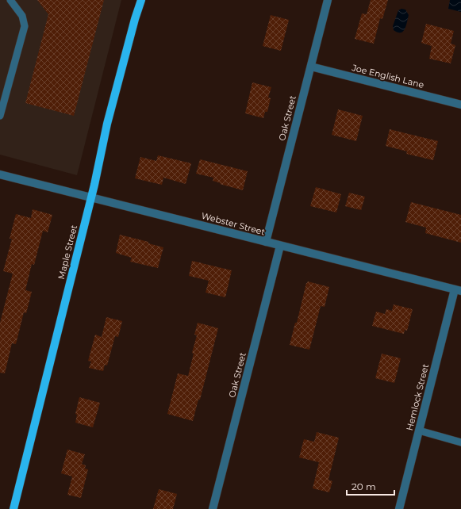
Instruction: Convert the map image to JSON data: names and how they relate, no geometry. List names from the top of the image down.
{
  "streets": {
    "main road": ["Maple Street"],
    "street": [
      "Joe English Lane",
      "Oak Street",
      "Webster Street",
      "Hemlock Street"
    ]
  },
  "crossings": [
    ["Joe English Lane", "Oak Street"],
    ["Oak Street", "Webster Street"],
    ["Webster Street", "Maple Street"],
    ["Webster Street", "Hemlock Street"]
  ],
  "scale_bar": "20 m"
}
